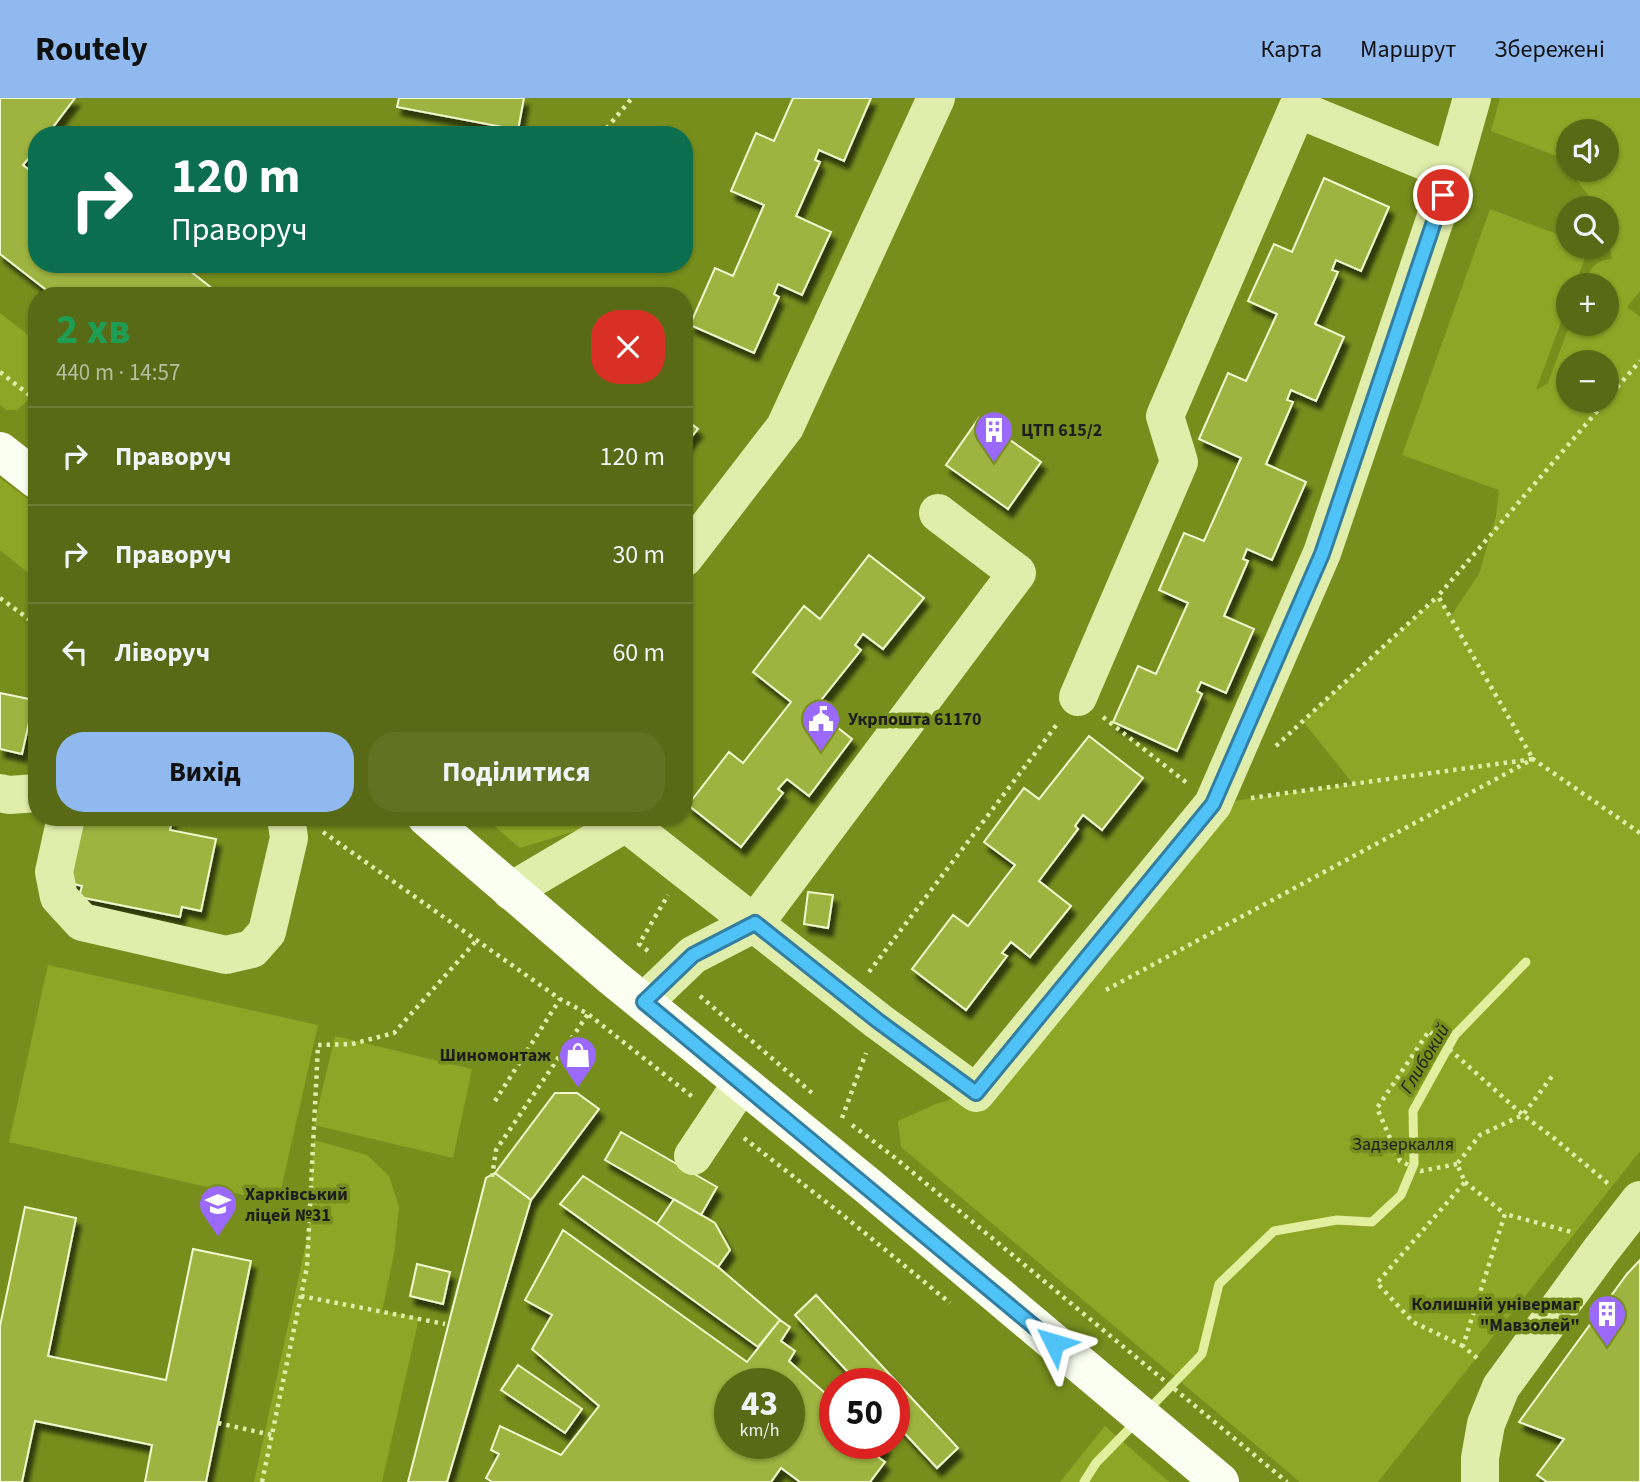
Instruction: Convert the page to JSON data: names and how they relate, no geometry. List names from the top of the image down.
{
  "water": ["Глибокий"],
  "parks": ["Задзеркалля"],
  "places": {
    "building": ["ЦТП 615/2", "Колишній універмаг \"Мавзолей\""],
    "public building": ["Укрпошта 61170"],
    "shop": ["Шиномонтаж"],
    "school or university": ["Харківський ліцей №31"]
  },
  "page": {
    "header": "Routely",
    "nav": ["Карта", "Маршрут", "Збережені"],
    "map_buttons": ["+", "−"],
    "turn": ["120 m", "Праворуч"],
    "heading": ["2 хв", "440 m · 14:57"],
    "list": [
      {
        "name": "Праворуч",
        "value": "120 m"
      },
      {
        "name": "Праворуч",
        "value": "30 m"
      },
      {
        "name": "Ліворуч",
        "value": "60 m"
      }
    ],
    "buttons": ["Вихід", "Поділитися"],
    "speed": "43 km/h",
    "limit": "50"
  }
}
